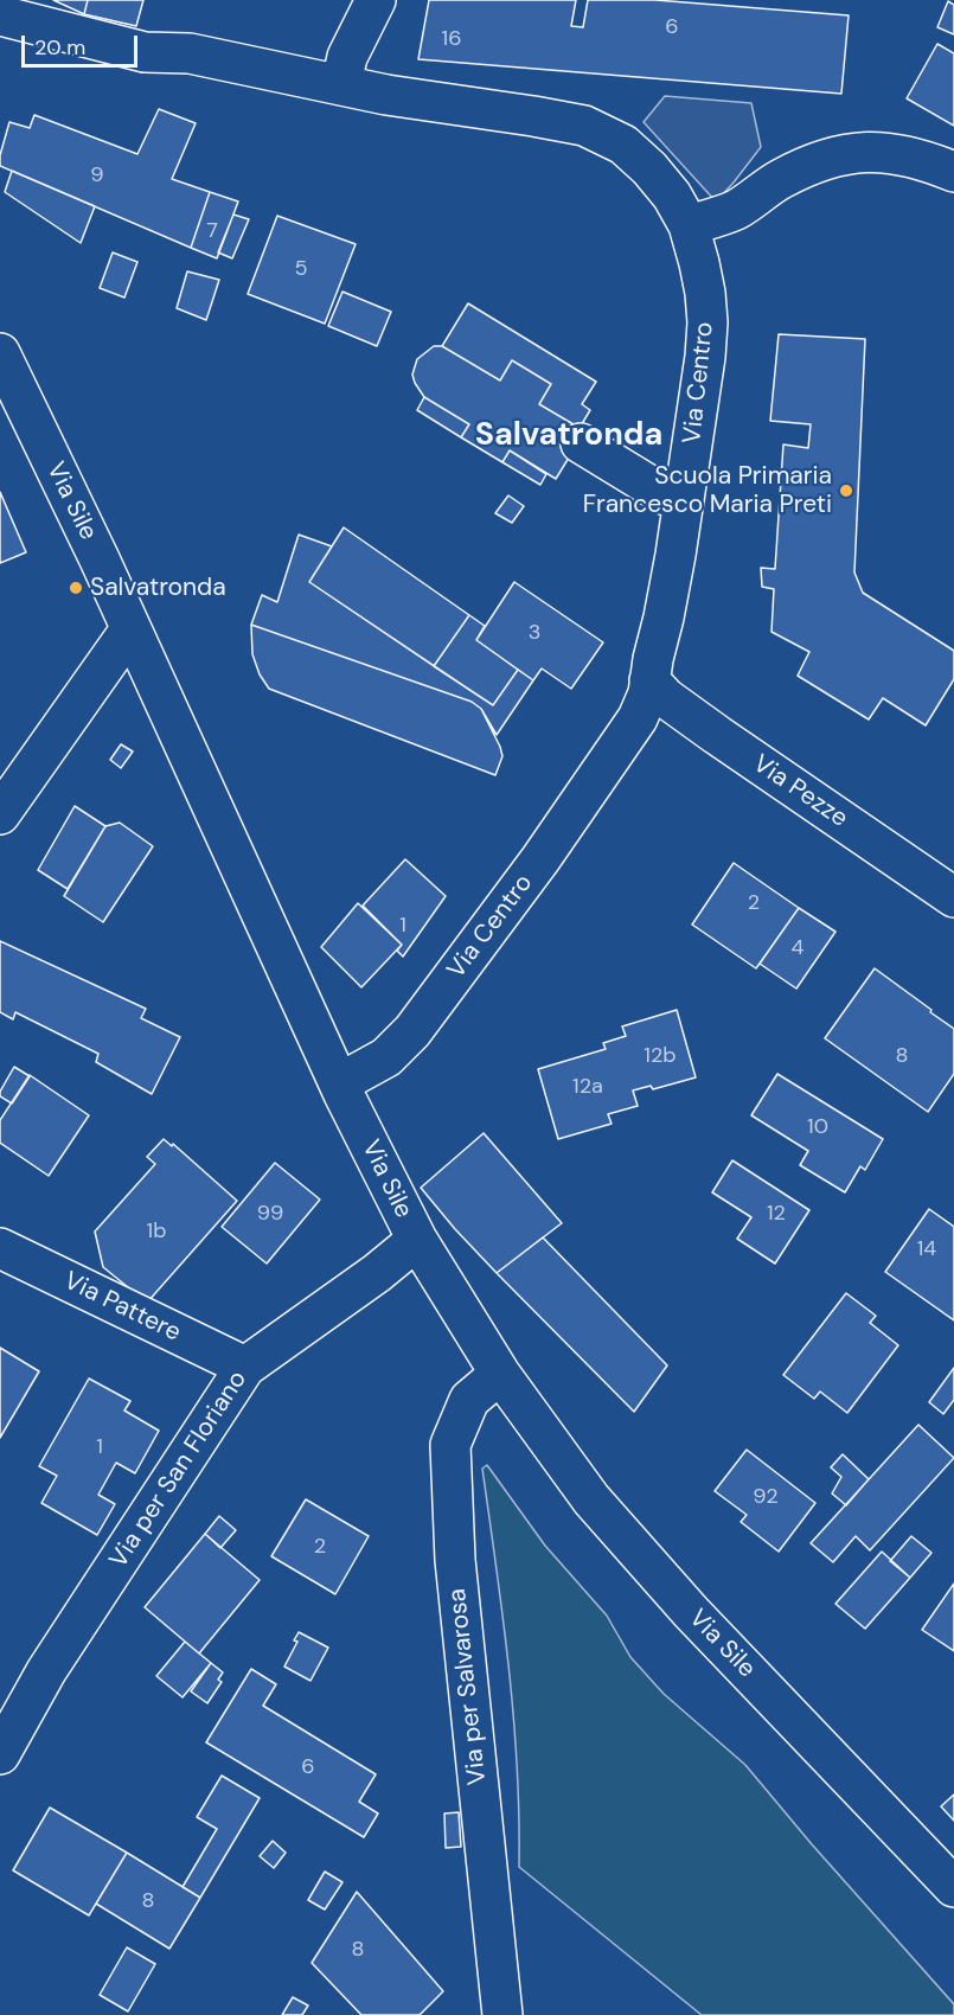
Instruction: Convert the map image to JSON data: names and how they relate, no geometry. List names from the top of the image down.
{
  "streets": {
    "street": [
      "Via Centro",
      "Via Sile",
      "Via Pezze",
      "Via Pattere",
      "Via per San Floriano",
      "Via per Salvarosa"
    ]
  },
  "crossings": [
    ["Via Centro", "Via Sile"],
    ["Via Centro", "Via Pezze"],
    ["Via Sile", "Via per San Floriano"],
    ["Via Sile", "Via per Salvarosa"],
    ["Via Pattere", "Via per San Floriano"]
  ],
  "districts": ["Salvatronda"],
  "places": ["Scuola Primaria Francesco Maria Preti", "Salvatronda"],
  "house_numbers": [
    "6",
    "16",
    "9",
    "7",
    "5",
    "3",
    "2",
    "1",
    "4",
    "12b",
    "8",
    "12a",
    "10",
    "99",
    "12",
    "1b",
    "14",
    "1",
    "92",
    "2",
    "6",
    "8",
    "8"
  ],
  "scale_bar": "20 m"
}
